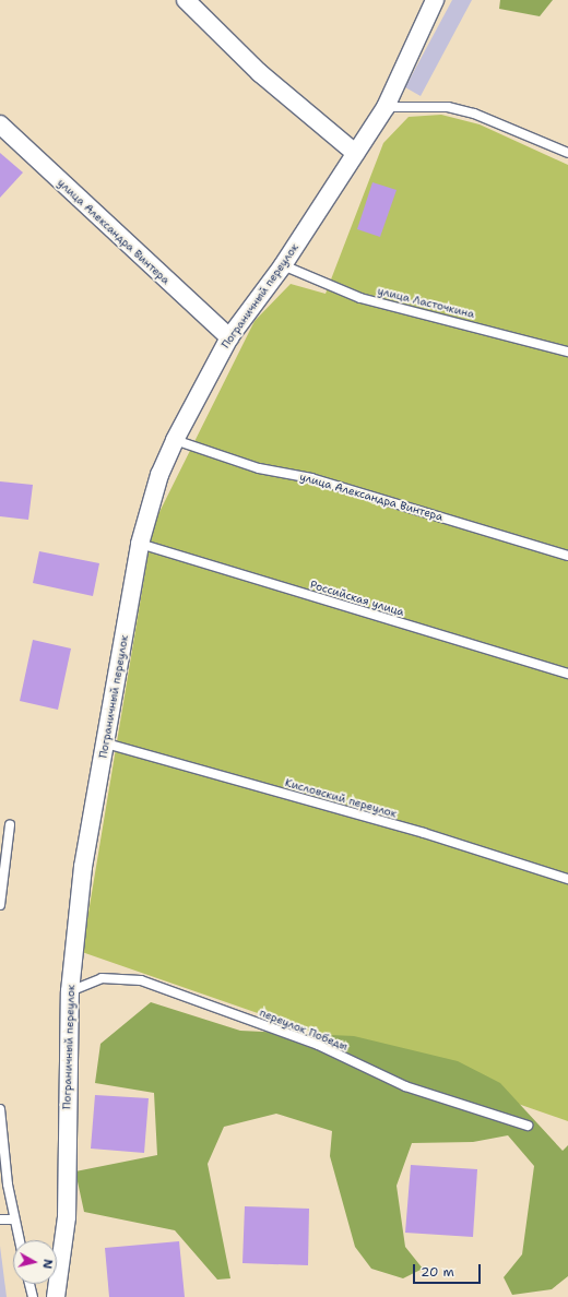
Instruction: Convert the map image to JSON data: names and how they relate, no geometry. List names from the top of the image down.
{
  "streets": {
    "street": ["улица Александра Винтера", "Пограничный переулок"],
    "lane": [
      "улица Ласточкина",
      "Российская улица",
      "Кисловский переулок",
      "переулок Победы"
    ]
  },
  "crossings": [
    ["улица Александра Винтера", "Пограничный переулок"],
    ["Пограничный переулок", "улица Ласточкина"],
    ["Пограничный переулок", "Российская улица"],
    ["Пограничный переулок", "Кисловский переулок"],
    ["Пограничный переулок", "переулок Победы"]
  ],
  "scale_bar": "20 m",
  "north": "right"
}
